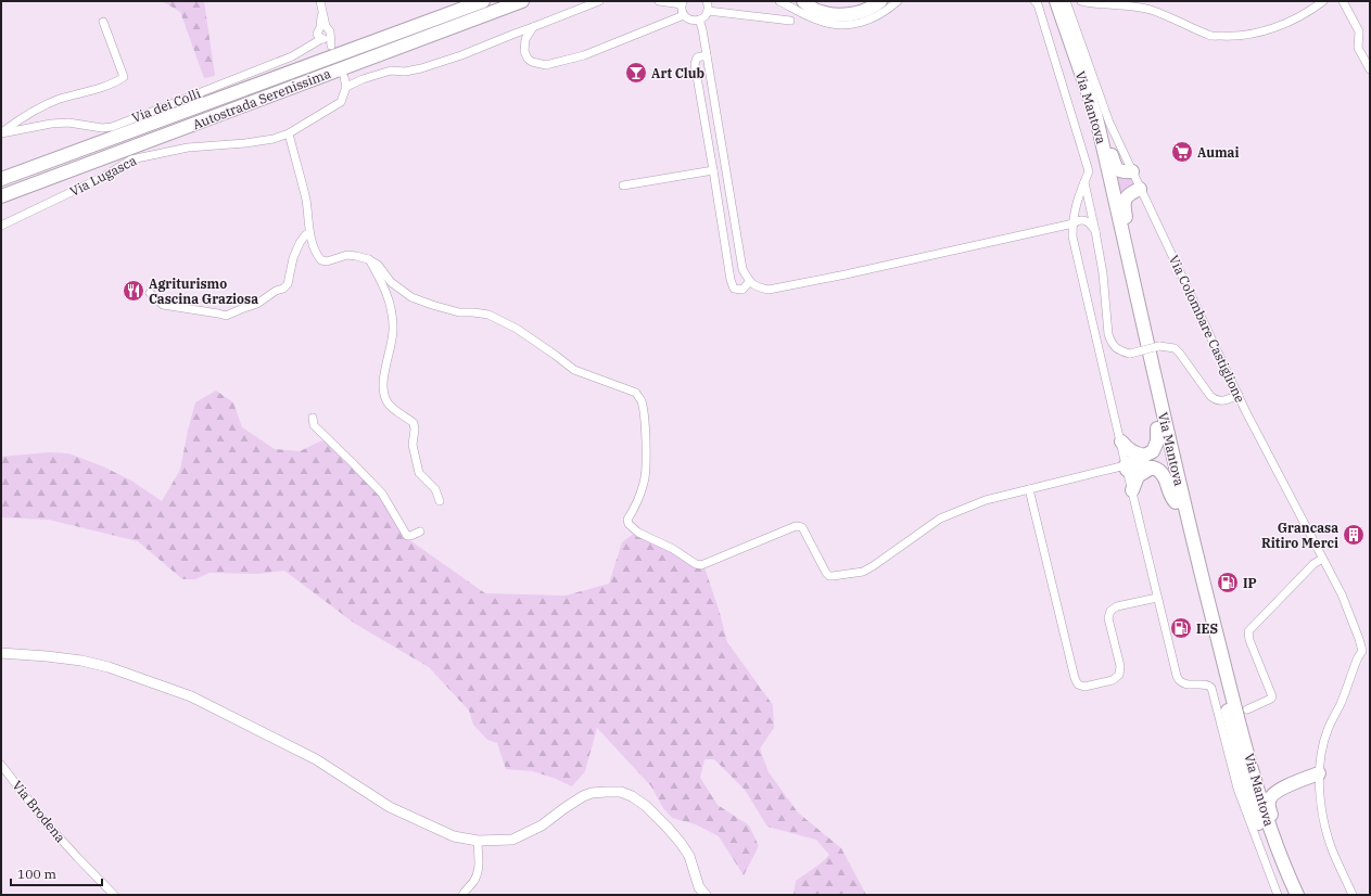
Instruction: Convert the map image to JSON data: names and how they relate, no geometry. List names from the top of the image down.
{
  "streets": {
    "highway": ["Autostrada Serenissima", "Via Mantova"],
    "street": [
      "Via dei Colli",
      "Via Lugasca",
      "Via Colombare Castiglione",
      "Via Brodena"
    ]
  },
  "places": {
    "bar": ["Art Club"],
    "supermarket": ["Aumai"],
    "restaurant": ["Agriturismo Cascina Graziosa"],
    "building": ["Grancasa Ritiro Merci"],
    "fuel station": ["IP", "IES"]
  },
  "scale_bar": "100 m"
}
